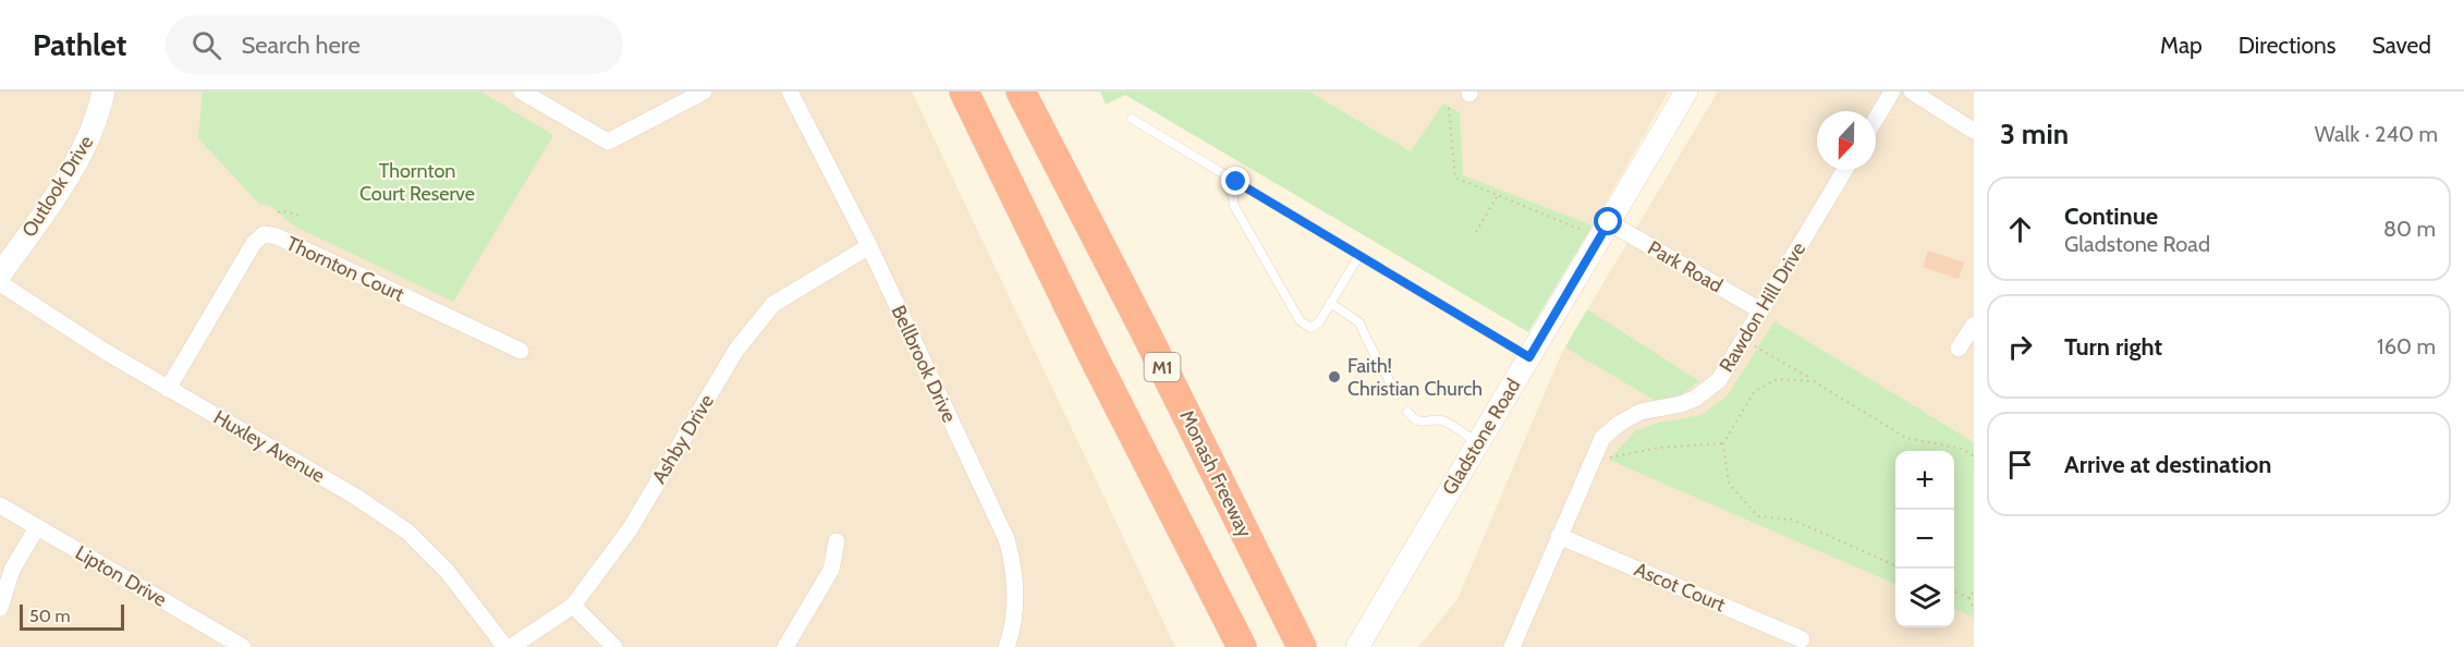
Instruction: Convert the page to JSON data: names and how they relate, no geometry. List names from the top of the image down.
{
  "streets": {
    "highway": ["M1", "Monash Freeway"],
    "main road": ["Outlook Drive", "Gladstone Road"],
    "street": [
      "Park Road",
      "Thornton Court",
      "Rawdon Hill Drive",
      "Bellbrook Drive",
      "Ashby Drive",
      "Huxley Avenue",
      "Lipton Drive",
      "Ascot Court"
    ]
  },
  "crossings": [
    ["Park Road", "Rawdon Hill Drive"],
    ["Park Road", "Gladstone Road"],
    ["Thornton Court", "Huxley Avenue"],
    ["Rawdon Hill Drive", "Ascot Court"],
    ["Bellbrook Drive", "Ashby Drive"]
  ],
  "parks": ["Thornton Court Reserve"],
  "places": ["Faith! Christian Church"],
  "scale_bar": "50 m",
  "north": "bottom",
  "page": {
    "header": "Pathlet",
    "search": "Search here",
    "nav": ["Map", "Directions", "Saved"],
    "heading": ["3 min", "Walk · 240 m"],
    "list": [
      ["Continue", "Gladstone Road", "80 m"],
      ["Turn right", "160 m"],
      "Arrive at destination"
    ],
    "map_buttons": ["+", "−"],
    "scale": "50 m"
  }
}
